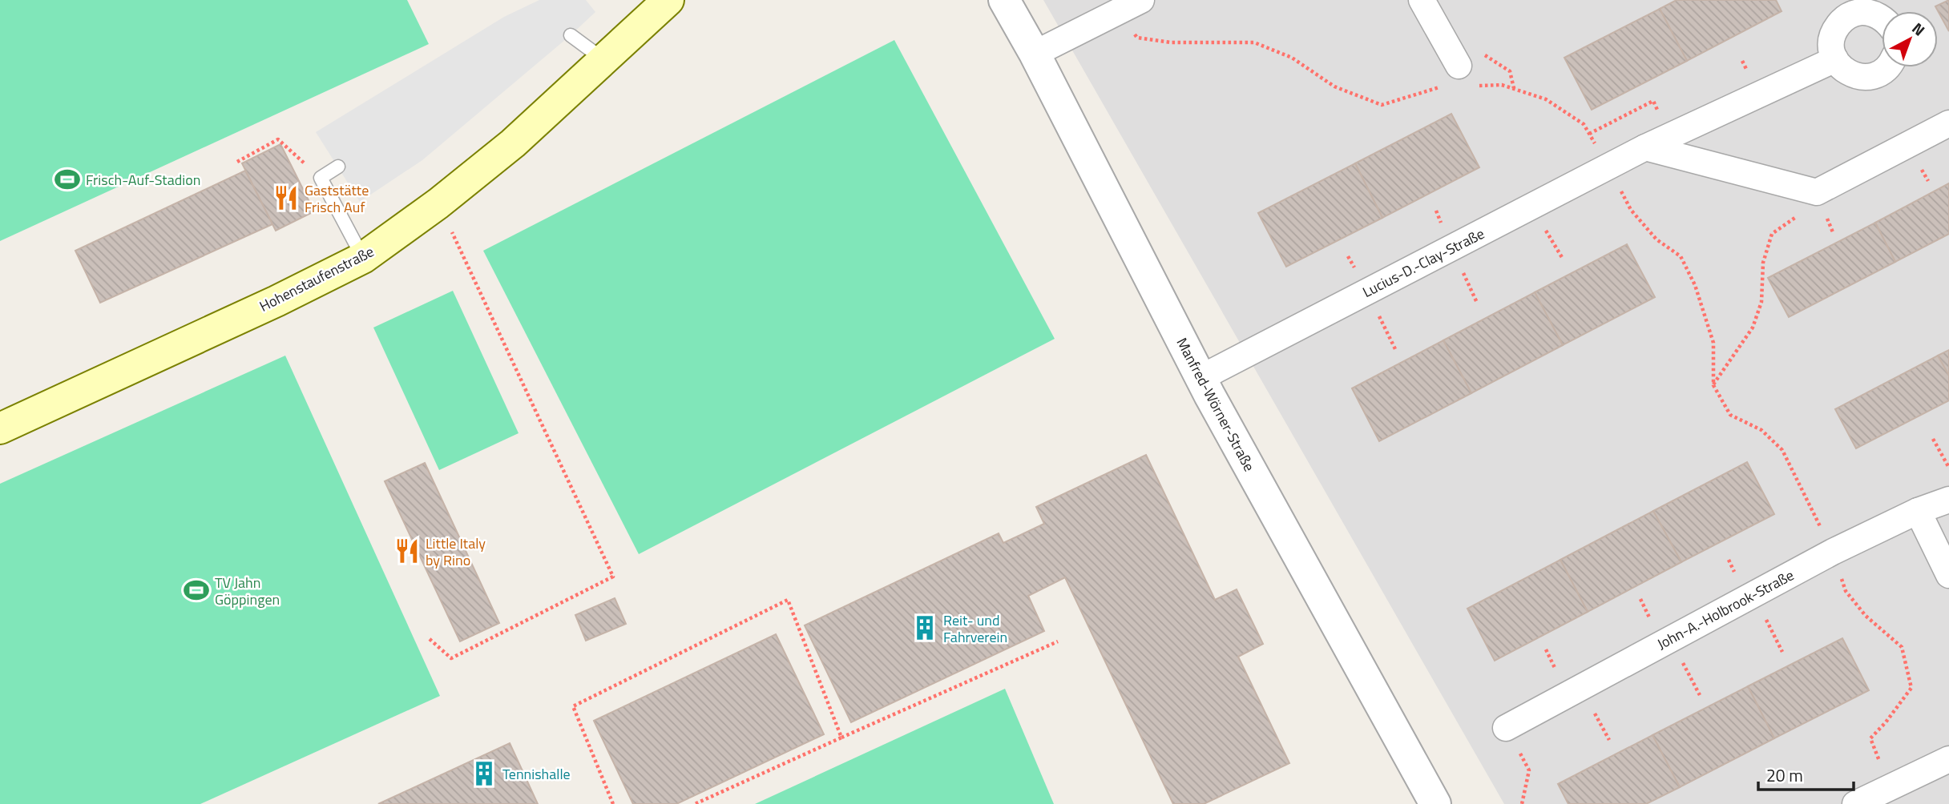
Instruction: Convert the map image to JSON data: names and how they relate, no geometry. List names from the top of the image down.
{
  "streets": {
    "main road": ["Hohenstaufenstraße"],
    "street": ["Lucius-D.-Clay-Straße", "Manfred-Wörner-Straße", "John-A.-Holbrook-Straße"]
  },
  "crossings": [
    ["Lucius-D.-Clay-Straße", "Manfred-Wörner-Straße"]
  ],
  "places": {
    "sports": ["Frisch-Auf-Stadion", "TV Jahn Göppingen"],
    "restaurant": ["Gaststätte Frisch Auf", "Little Italy by Rino"],
    "building": ["Reit- und Fahrverein", "Tennishalle"]
  },
  "scale_bar": "20 m",
  "north": "top right"
}
